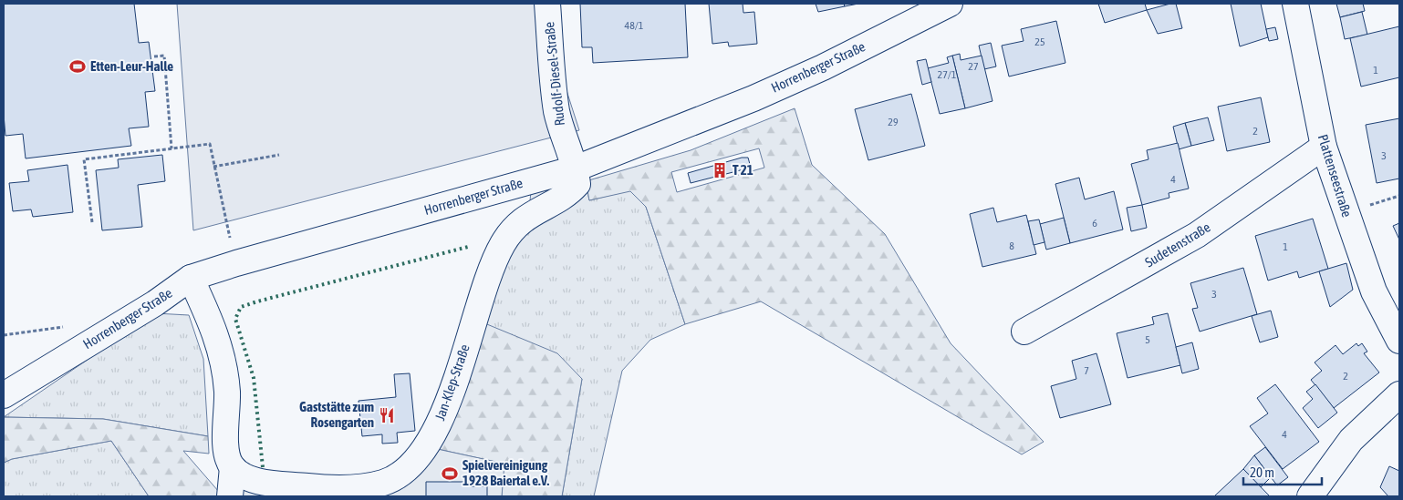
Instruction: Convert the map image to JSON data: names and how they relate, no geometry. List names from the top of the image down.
{
  "streets": {
    "street": [
      "Horrenberger Straße",
      "Rudolf-Diesel-Straße",
      "Plattenseestraße",
      "Sudetenstraße",
      "Jan-Klep-Straße"
    ]
  },
  "crossings": [
    ["Horrenberger Straße", "Rudolf-Diesel-Straße"],
    ["Horrenberger Straße", "Jan-Klep-Straße"],
    ["Rudolf-Diesel-Straße", "Jan-Klep-Straße"],
    ["Plattenseestraße", "Sudetenstraße"]
  ],
  "places": {
    "sports": ["Etten-Leur-Halle", "Spielvereinigung 1928 Baiertal e.V."],
    "building": ["T 21"],
    "restaurant": ["Gaststätte zum Rosengarten"]
  },
  "house_numbers": [
    "48/1",
    "25",
    "27",
    "1",
    "27/1",
    "29",
    "2",
    "3",
    "4",
    "6",
    "8",
    "1",
    "3",
    "5",
    "7",
    "2",
    "4"
  ],
  "scale_bar": "20 m"
}
